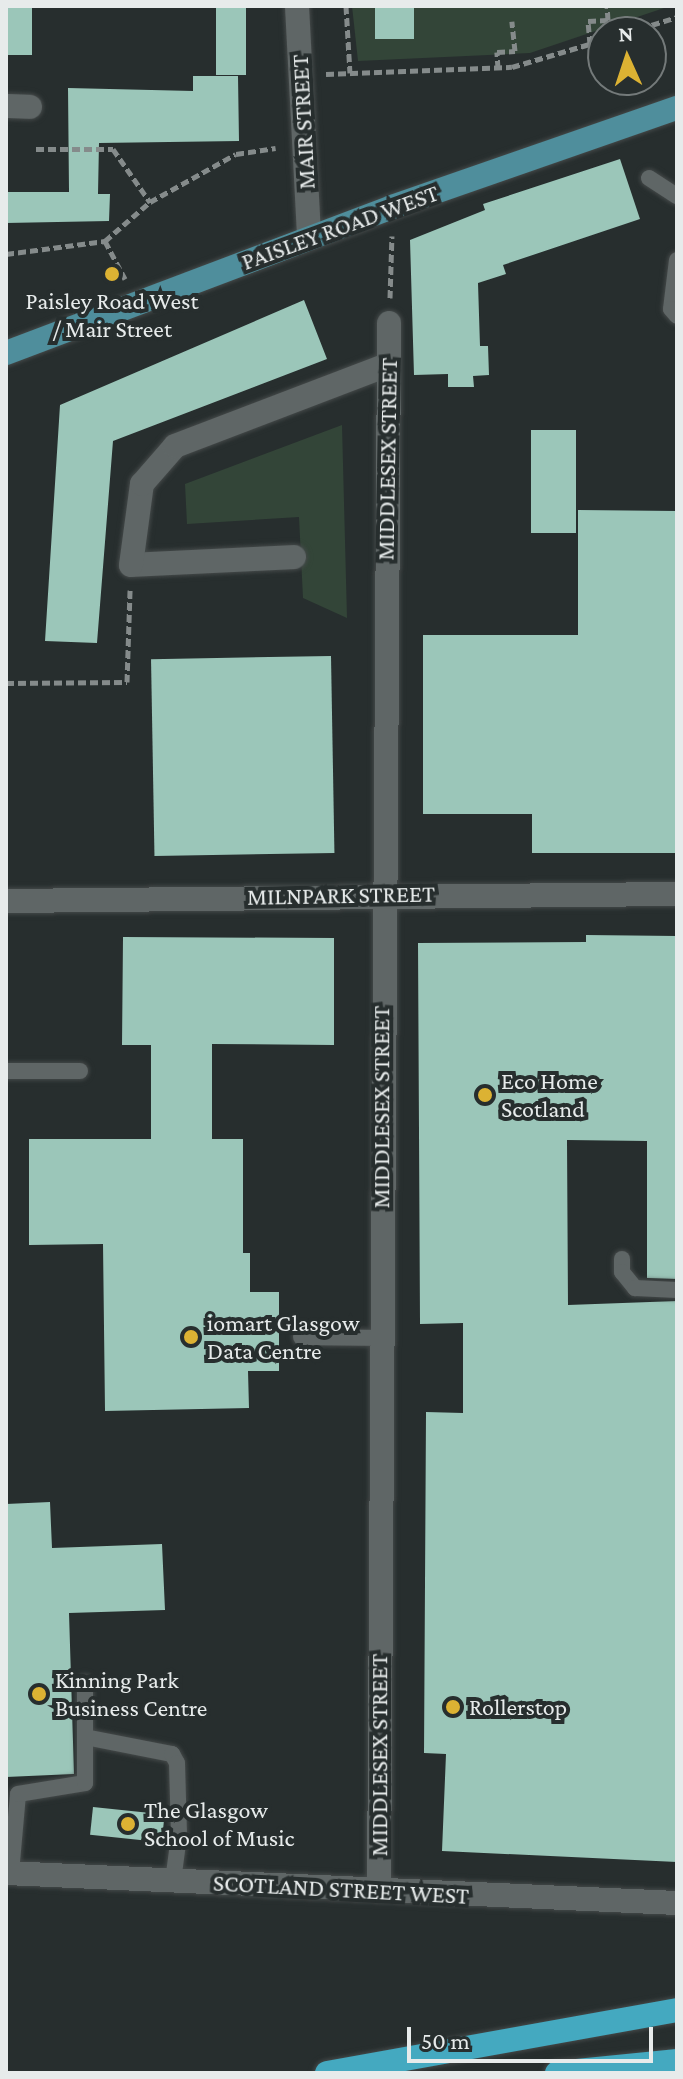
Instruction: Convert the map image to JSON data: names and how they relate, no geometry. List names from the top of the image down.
{
  "streets": {
    "main road": ["PAISLEY ROAD WEST"],
    "street": [
      "MAIR STREET",
      "MIDDLESEX STREET",
      "MILNPARK STREET",
      "SCOTLAND STREET WEST"
    ]
  },
  "crossings": [
    ["MAIR STREET", "PAISLEY ROAD WEST"],
    ["MIDDLESEX STREET", "MILNPARK STREET"],
    ["MIDDLESEX STREET", "SCOTLAND STREET WEST"]
  ],
  "places": [
    "Paisley Road West / Mair Street",
    "Eco Home Scotland",
    "iomart Glasgow Data Centre",
    "Kinning Park Business Centre",
    "Rollerstop",
    "The Glasgow School of Music"
  ],
  "scale_bar": "50 m",
  "north": "top"
}
